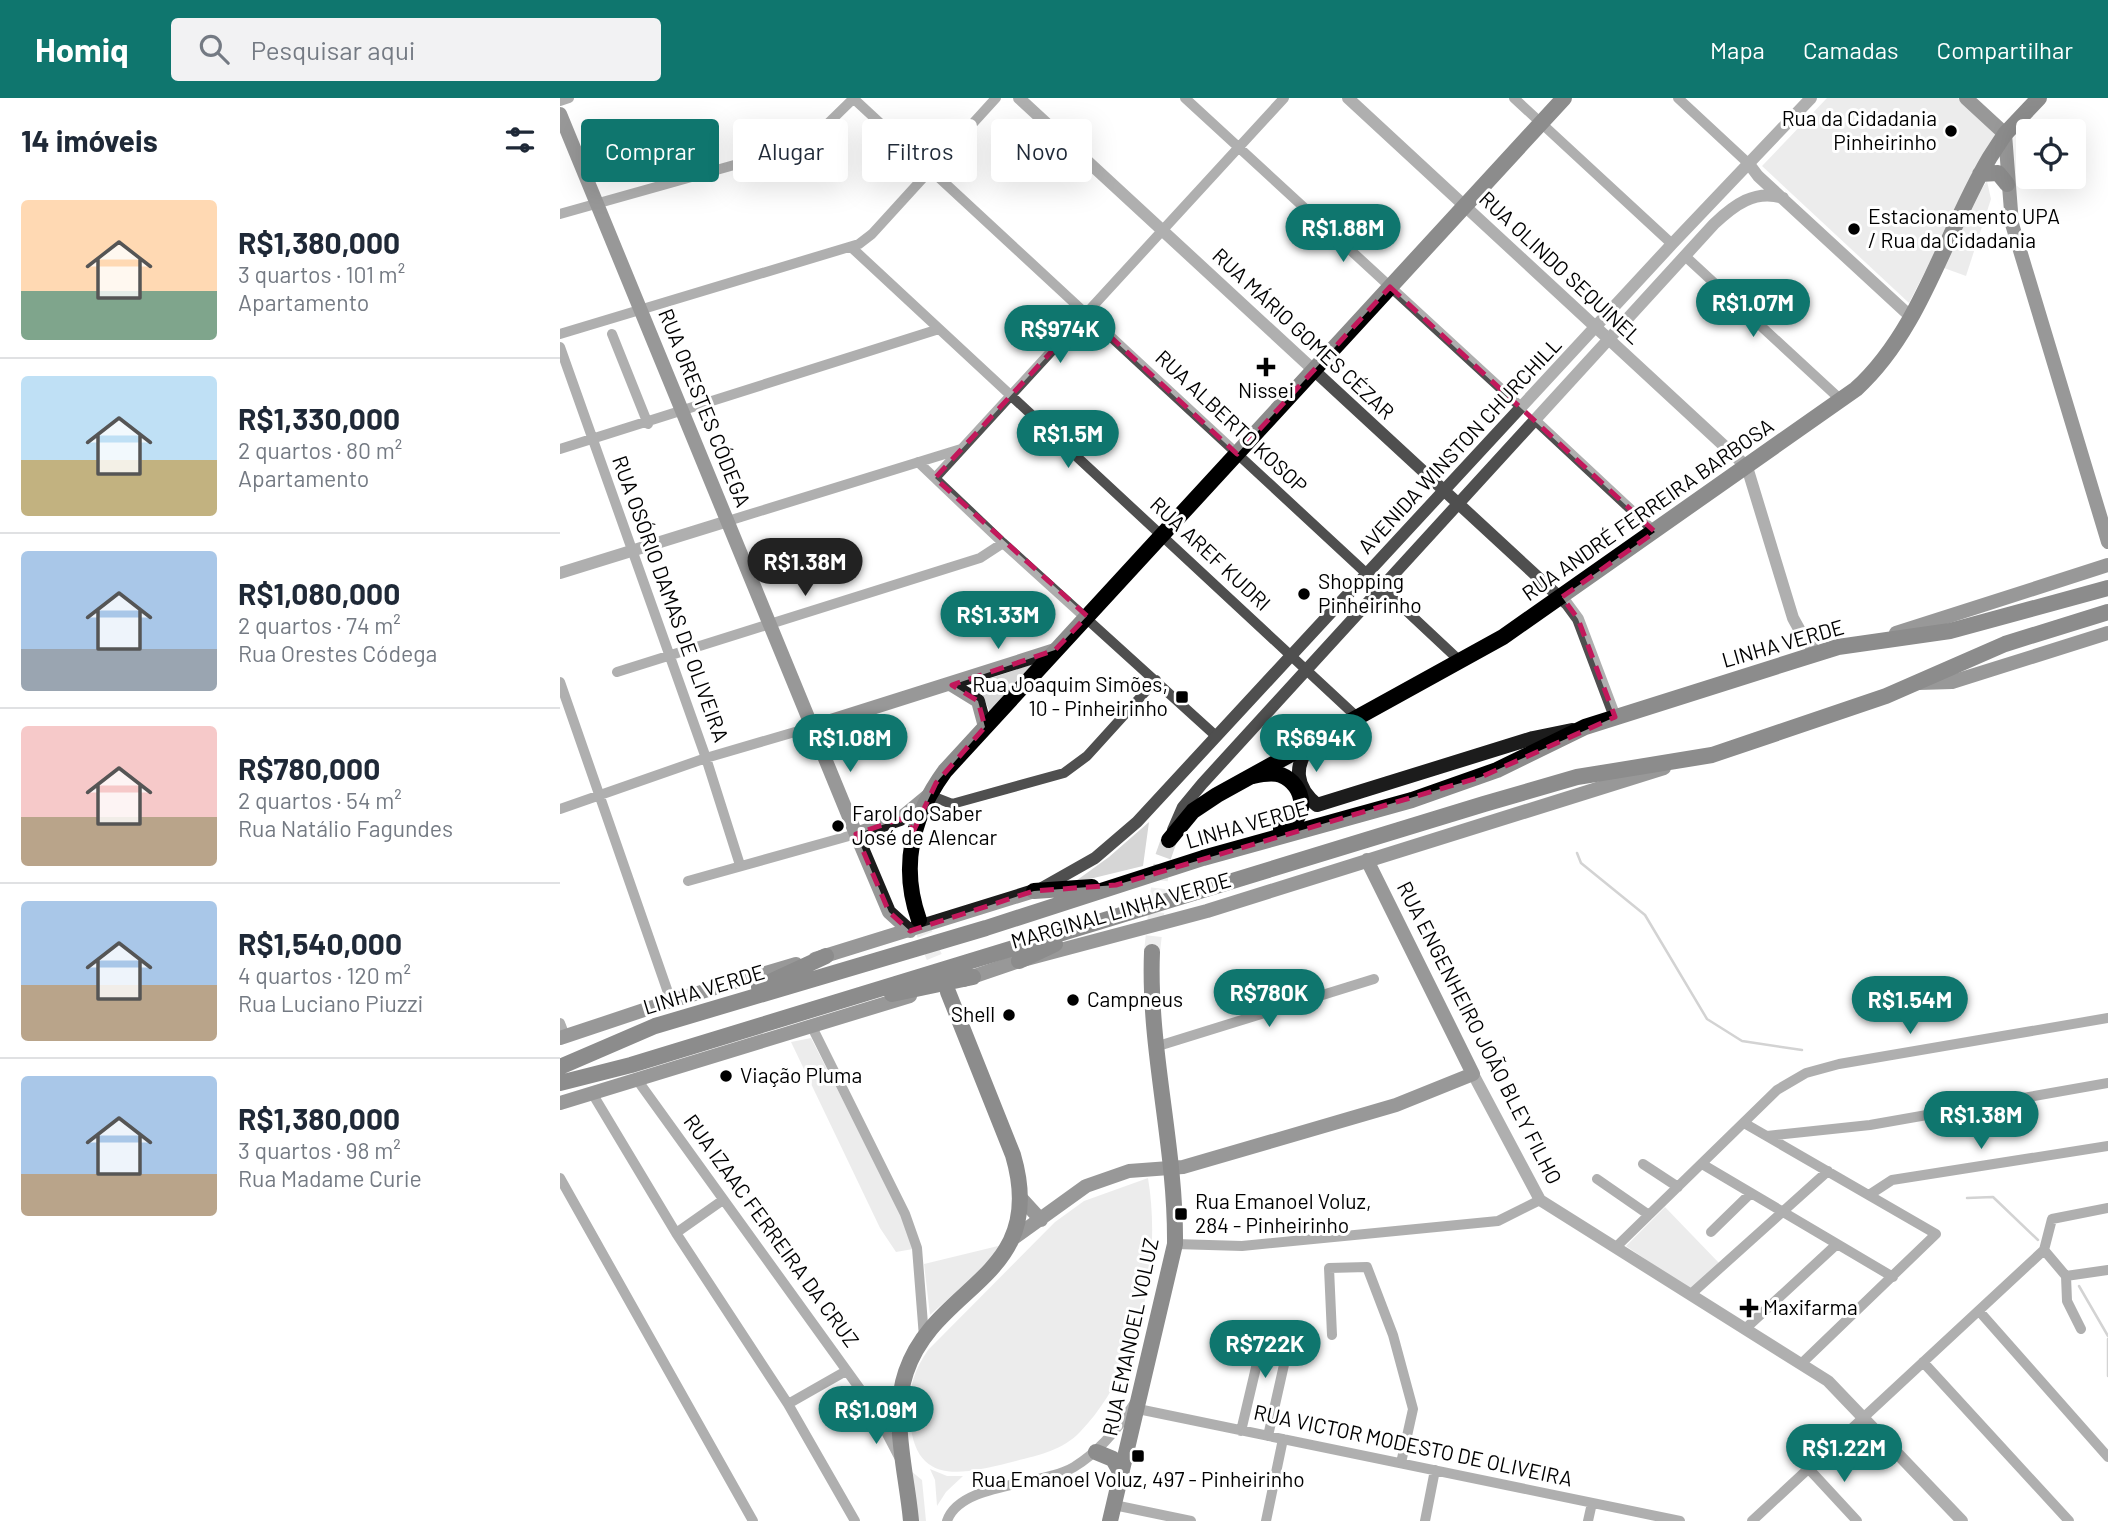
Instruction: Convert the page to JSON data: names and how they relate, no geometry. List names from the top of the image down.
{
  "streets": {
    "main road": [
      "RUA ORESTES CÓDEGA",
      "RUA ANDRÉ FERREIRA BARBOSA",
      "LINHA VERDE",
      "MARGINAL LINHA VERDE",
      "RUA ENGENHEIRO JOÃO BLEY FILHO",
      "RUA IZAAC FERREIRA DA CRUZ",
      "RUA EMANOEL VOLUZ"
    ],
    "street": [
      "RUA OLINDO SEQUINEL",
      "RUA MÁRIO GOMES CÉZAR",
      "RUA ALBERTO KOSOP",
      "AVENIDA WINSTON CHURCHILL",
      "RUA AREF KUDRI",
      "RUA OSÓRIO DAMAS DE OLIVEIRA",
      "RUA VICTOR MODESTO DE OLIVEIRA"
    ]
  },
  "crossings": [
    ["RUA OLINDO SEQUINEL", "AVENIDA WINSTON CHURCHILL"],
    ["RUA OLINDO SEQUINEL", "RUA ANDRÉ FERREIRA BARBOSA"],
    ["RUA MÁRIO GOMES CÉZAR", "AVENIDA WINSTON CHURCHILL"],
    ["RUA MÁRIO GOMES CÉZAR", "RUA ANDRÉ FERREIRA BARBOSA"],
    ["RUA MÁRIO GOMES CÉZAR", "LINHA VERDE"],
    ["RUA ORESTES CÓDEGA", "MARGINAL LINHA VERDE"],
    ["RUA ALBERTO KOSOP", "AVENIDA WINSTON CHURCHILL"],
    ["AVENIDA WINSTON CHURCHILL", "RUA ANDRÉ FERREIRA BARBOSA"],
    ["AVENIDA WINSTON CHURCHILL", "RUA AREF KUDRI"],
    ["AVENIDA WINSTON CHURCHILL", "MARGINAL LINHA VERDE"],
    ["RUA ANDRÉ FERREIRA BARBOSA", "RUA AREF KUDRI"],
    ["MARGINAL LINHA VERDE", "RUA ENGENHEIRO JOÃO BLEY FILHO"],
    ["MARGINAL LINHA VERDE", "RUA IZAAC FERREIRA DA CRUZ"],
    ["RUA EMANOEL VOLUZ", "RUA VICTOR MODESTO DE OLIVEIRA"]
  ],
  "places": {
    "other": [
      "Rua da Cidadania Pinheirinho",
      "Estacionamento UPA / Rua da Cidadania",
      "Shopping Pinheirinho",
      "Farol do Saber José de Alencar",
      "Campneus",
      "Shell",
      "Viação Pluma"
    ],
    "health": ["Nissei", "Maxifarma"],
    "transit": ["Rua Joaquim Simões, 10 - Pinheirinho", "Rua Emanoel Voluz, 284 - Pinheirinho", "Rua Emanoel Voluz, 497 - Pinheirinho"]
  },
  "page": {
    "header": "Homiq",
    "search": "Pesquisar aqui",
    "nav": ["Mapa", "Camadas", "Compartilhar"],
    "heading": "14 imóveis",
    "chip": [
      "Comprar",
      "Alugar",
      "Filtros",
      "Novo"
    ],
    "list": [
      {
        "name": "R$1,380,000",
        "note": "3 quartos · 101 m² · Apartamento"
      },
      {
        "name": "R$1,330,000",
        "note": "2 quartos · 80 m² · Apartamento"
      },
      {
        "name": "R$1,080,000",
        "note": "2 quartos · 74 m² · Rua Orestes Códega"
      },
      {
        "name": "R$780,000",
        "note": "2 quartos · 54 m² · Rua Natálio Fagundes"
      },
      {
        "name": "R$1,540,000",
        "note": "4 quartos · 120 m² · Rua Luciano Piuzzi"
      },
      {
        "name": "R$1,380,000",
        "note": "3 quartos · 98 m² · Rua Madame Curie"
      }
    ],
    "price": [
      "R$1.88M",
      "R$1.07M",
      "R$974K",
      "R$1.5M",
      "R$1.38M",
      "R$1.33M",
      "R$1.08M",
      "R$694K",
      "R$780K",
      "R$1.54M",
      "R$1.38M",
      "R$722K",
      "R$1.09M",
      "R$1.22M"
    ]
  }
}
